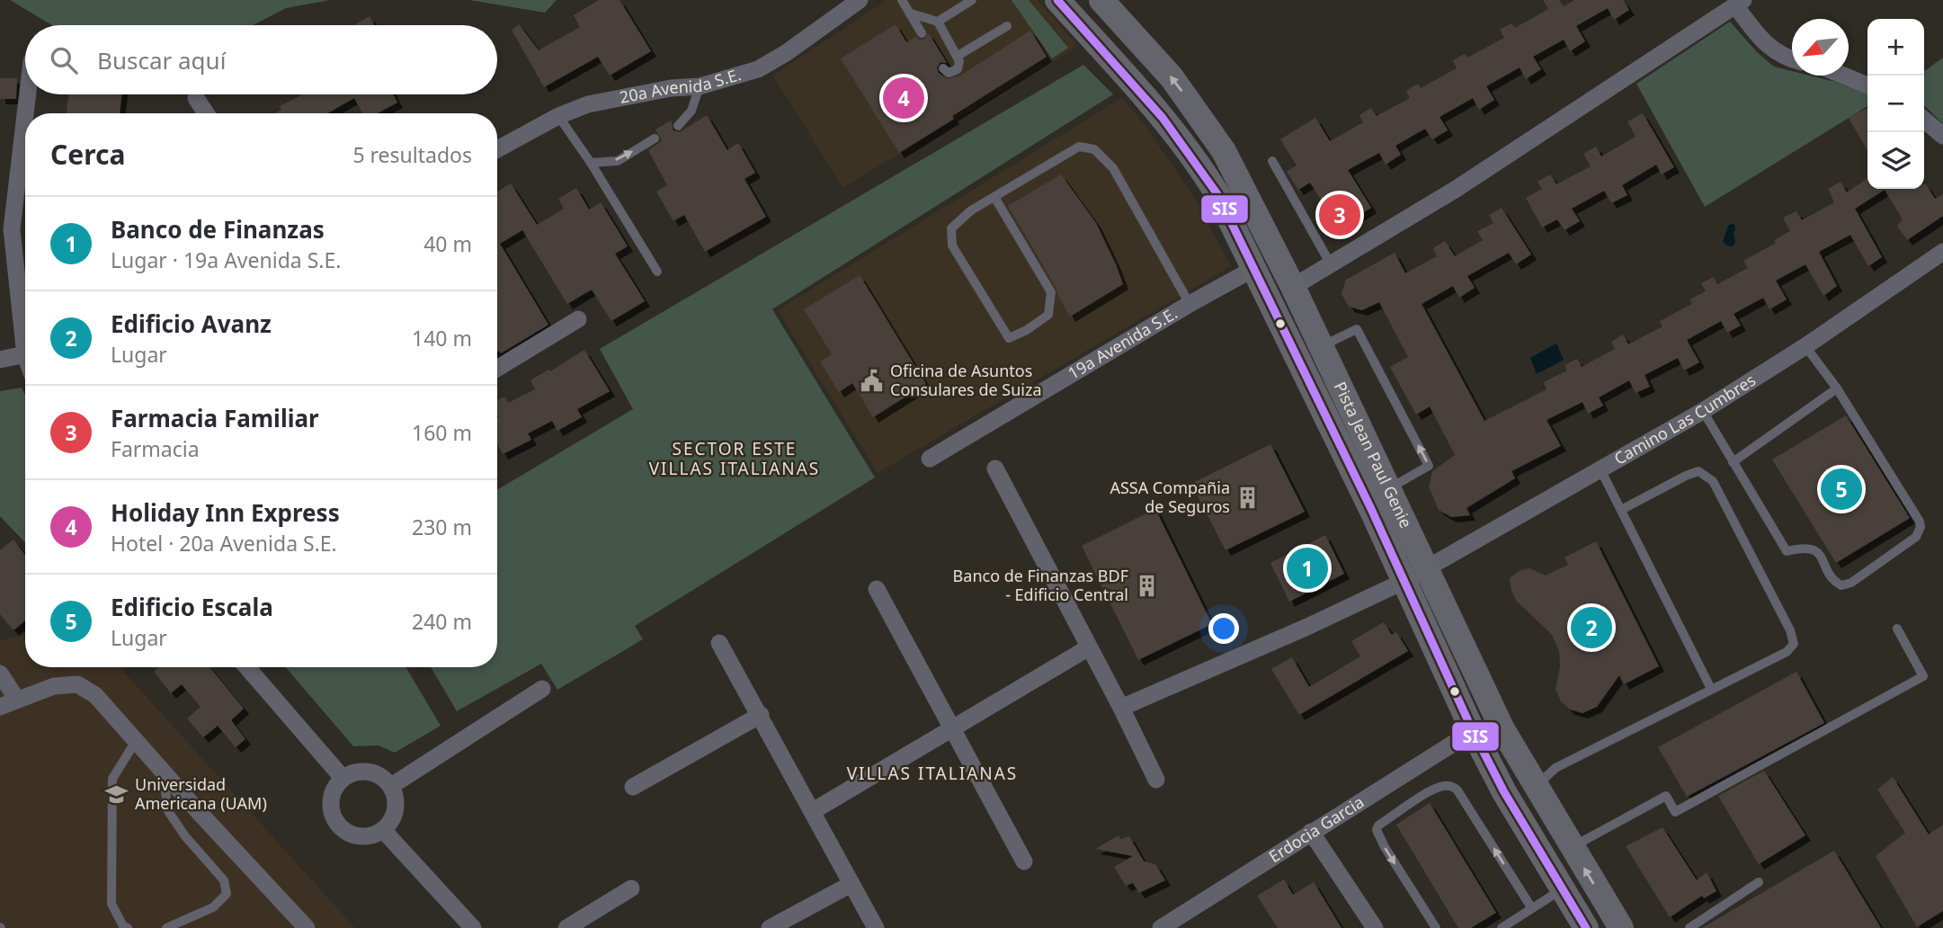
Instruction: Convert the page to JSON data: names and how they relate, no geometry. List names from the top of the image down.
{
  "streets": {
    "main road": ["Pista Jean Paul Genie"],
    "street": [
      "20a Avenida S.E.",
      "19a Avenida S.E.",
      "Camino Las Cumbres",
      "Erdocia Garcia"
    ]
  },
  "crossings": [
    ["19a Avenida S.E.", "Pista Jean Paul Genie"],
    ["Camino Las Cumbres", "Pista Jean Paul Genie"],
    ["Pista Jean Paul Genie", "Erdocia Garcia"]
  ],
  "districts": ["SECTOR ESTE VILLAS ITALIANAS", "VILLAS ITALIANAS"],
  "places": {
    "public building": ["Oficina de Asuntos Consulares de Suiza"],
    "building": ["ASSA Compañia de Seguros", "Banco de Finanzas BDF - Edificio Central"],
    "school or university": ["Universidad Americana (UAM)"]
  },
  "lines": ["transit line SIS"],
  "north": "bottom left",
  "page": {
    "map_buttons": ["+", "−"],
    "search": "Buscar aquí",
    "pins": [
      "4",
      "3",
      "5",
      "1",
      "2"
    ],
    "heading": ["Cerca", "5 resultados"],
    "list": [
      {
        "mark": "1",
        "name": "Banco de Finanzas",
        "note": "Lugar · 19a Avenida S.E.",
        "value": "40 m"
      },
      {
        "mark": "2",
        "name": "Edificio Avanz",
        "note": "Lugar",
        "value": "140 m"
      },
      {
        "mark": "3",
        "name": "Farmacia Familiar",
        "note": "Farmacia",
        "value": "160 m"
      },
      {
        "mark": "4",
        "name": "Holiday Inn Express",
        "note": "Hotel · 20a Avenida S.E.",
        "value": "230 m"
      },
      {
        "mark": "5",
        "name": "Edificio Escala",
        "note": "Lugar",
        "value": "240 m"
      }
    ]
  }
}
